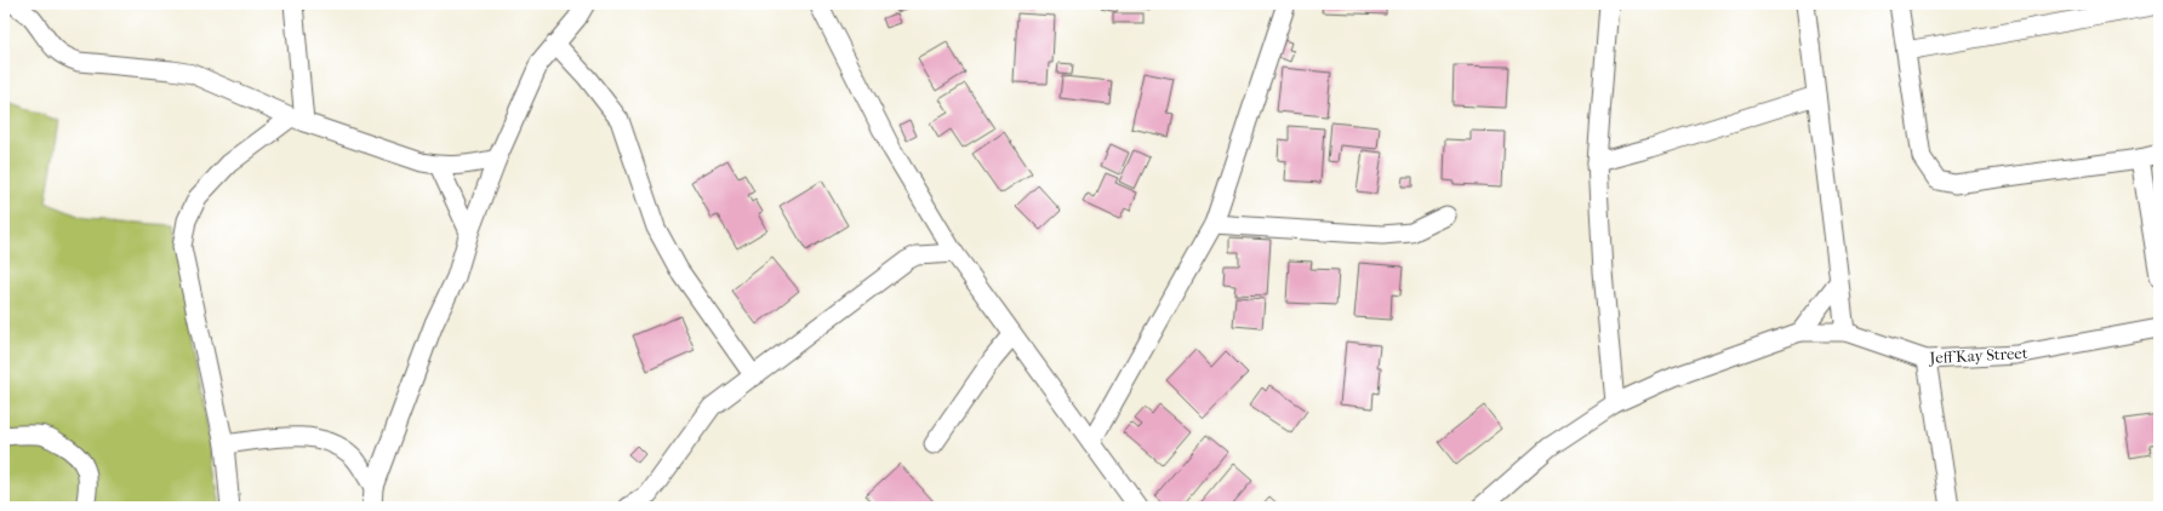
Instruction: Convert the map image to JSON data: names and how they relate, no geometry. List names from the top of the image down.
{
  "streets": {
    "street": ["Jeff Kay Street"]
  }
}
